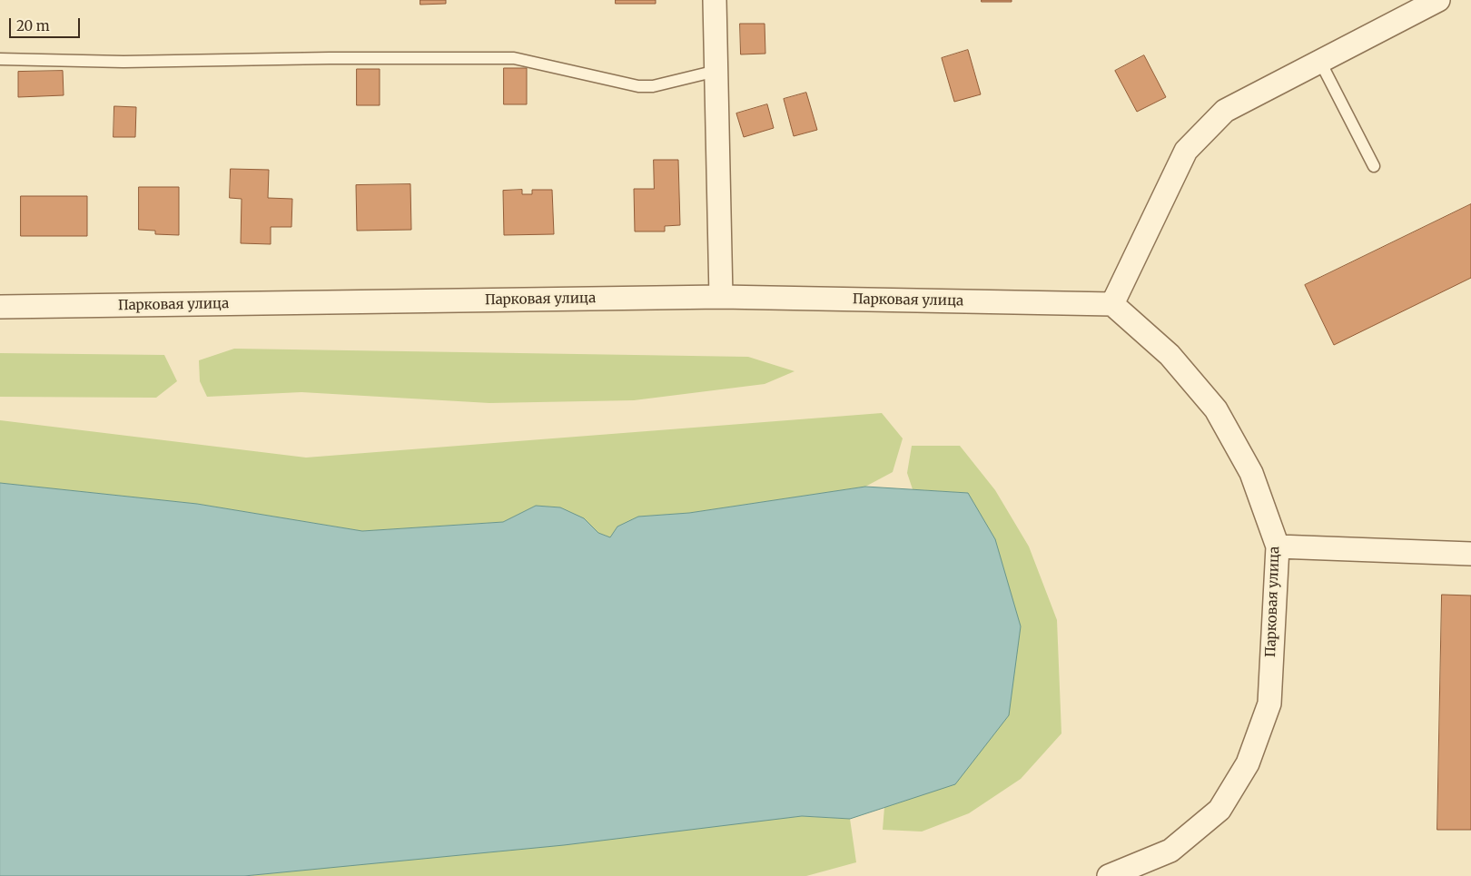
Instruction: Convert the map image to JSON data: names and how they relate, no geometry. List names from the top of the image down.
{
  "streets": {
    "street": ["Парковая улица"]
  },
  "scale_bar": "20 m"
}
